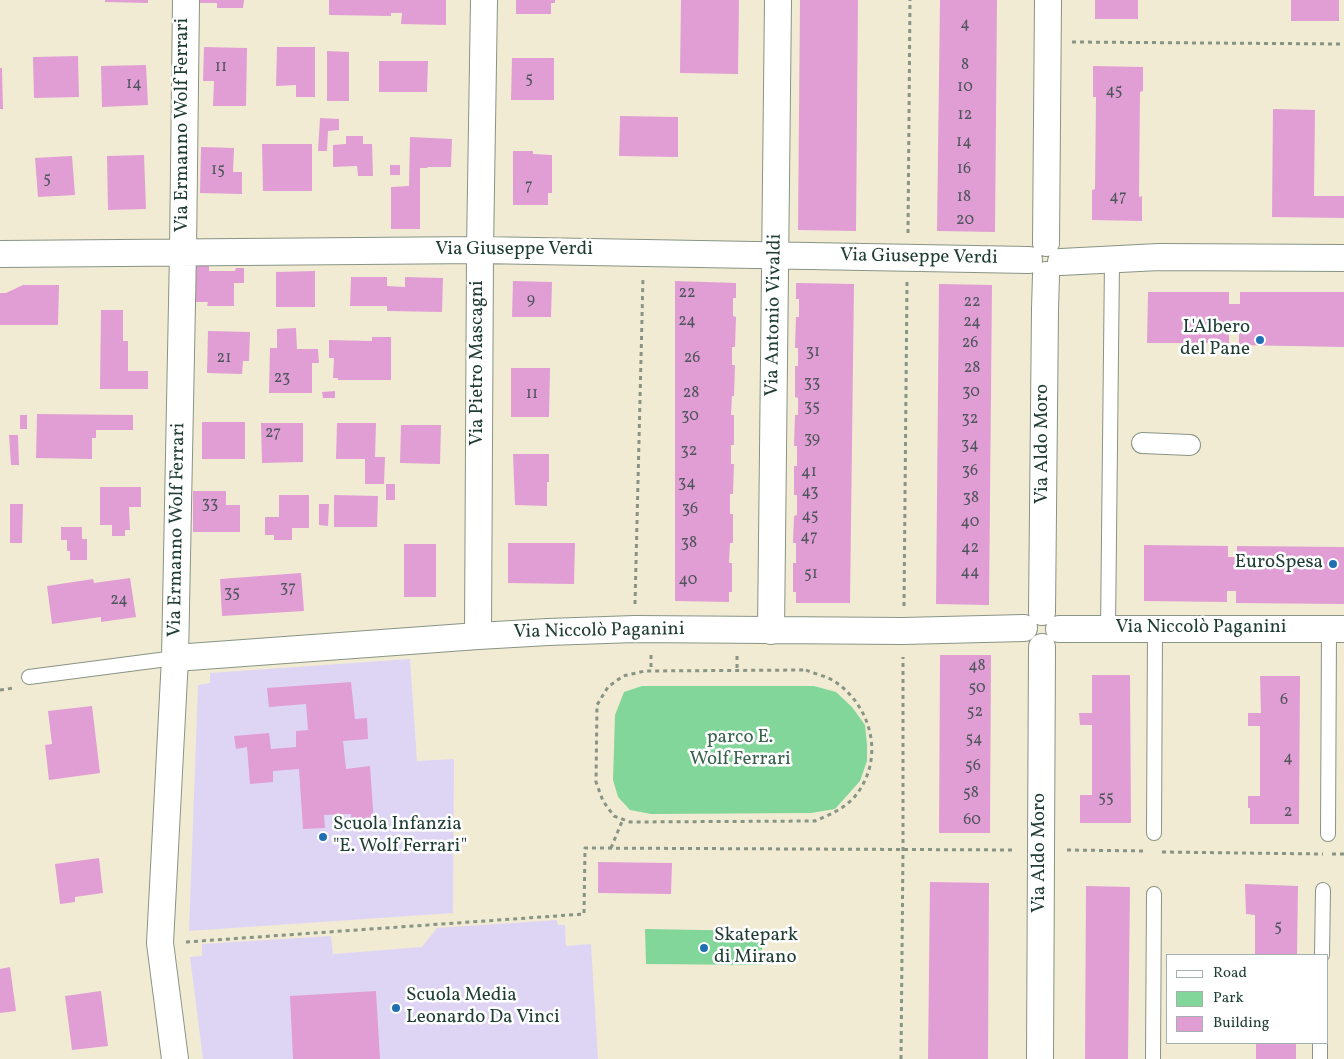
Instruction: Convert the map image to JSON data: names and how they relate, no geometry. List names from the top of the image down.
{
  "streets": {
    "street": [
      "Via Ermanno Wolf Ferrari",
      "Via Giuseppe Verdi",
      "Via Antonio Vivaldi",
      "Via Pietro Mascagni",
      "Via Aldo Moro",
      "Via Niccolò Paganini"
    ]
  },
  "crossings": [
    ["Via Ermanno Wolf Ferrari", "Via Giuseppe Verdi"],
    ["Via Ermanno Wolf Ferrari", "Via Niccolò Paganini"],
    ["Via Giuseppe Verdi", "Via Antonio Vivaldi"],
    ["Via Giuseppe Verdi", "Via Pietro Mascagni"],
    ["Via Giuseppe Verdi", "Via Aldo Moro"],
    ["Via Antonio Vivaldi", "Via Niccolò Paganini"],
    ["Via Pietro Mascagni", "Via Niccolò Paganini"],
    ["Via Aldo Moro", "Via Niccolò Paganini"]
  ],
  "parks": ["parco E. Wolf Ferrari"],
  "places": [
    "L'Albero del Pane",
    "EuroSpesa",
    "Scuola Infanzia \"E. Wolf Ferrari\"",
    "Skatepark di Mirano",
    "Scuola Media Leonardo Da Vinci"
  ],
  "house_numbers": [
    "4",
    "8",
    "11",
    "5",
    "14",
    "10",
    "45",
    "12",
    "14",
    "16",
    "15",
    "5",
    "7",
    "18",
    "47",
    "20",
    "22",
    "9",
    "22",
    "24",
    "24",
    "26",
    "31",
    "21",
    "26",
    "28",
    "23",
    "33",
    "30",
    "28",
    "11",
    "35",
    "30",
    "32",
    "27",
    "39",
    "34",
    "32",
    "36",
    "41",
    "34",
    "43",
    "38",
    "33",
    "36",
    "45",
    "40",
    "47",
    "38",
    "42",
    "44",
    "51",
    "40",
    "37",
    "35",
    "24",
    "48",
    "50",
    "6",
    "52",
    "54",
    "4",
    "56",
    "58",
    "55",
    "2",
    "60",
    "5"
  ],
  "legend": ["Road", "Park", "Building"]
}
